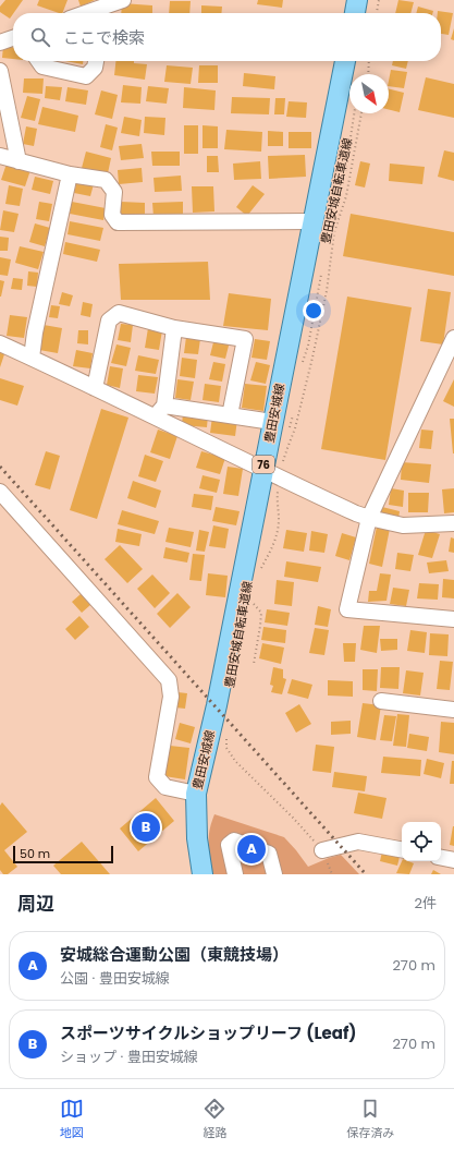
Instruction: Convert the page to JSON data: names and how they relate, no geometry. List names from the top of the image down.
{
  "streets": {
    "main road": ["豊田安城線", "76"],
    "path": ["豊田安城自転車道線"]
  },
  "crossings": [
    ["豊田安城自転車道線", "豊田安城線"]
  ],
  "scale_bar": "50 m",
  "north": "bottom right",
  "page": {
    "search": "ここで検索",
    "pins": ["B", "A"],
    "scale": "50 m",
    "heading": ["周辺", "2件"],
    "list": [
      {
        "mark": "A",
        "name": "安城総合運動公園（東競技場）",
        "note": "公園 · 豊田安城線",
        "value": "270 m"
      },
      {
        "mark": "B",
        "name": "スポーツサイクルショップリーフ (Leaf)",
        "note": "ショップ · 豊田安城線",
        "value": "270 m"
      }
    ],
    "nav": ["地図", "経路", "保存済み"]
  }
}
